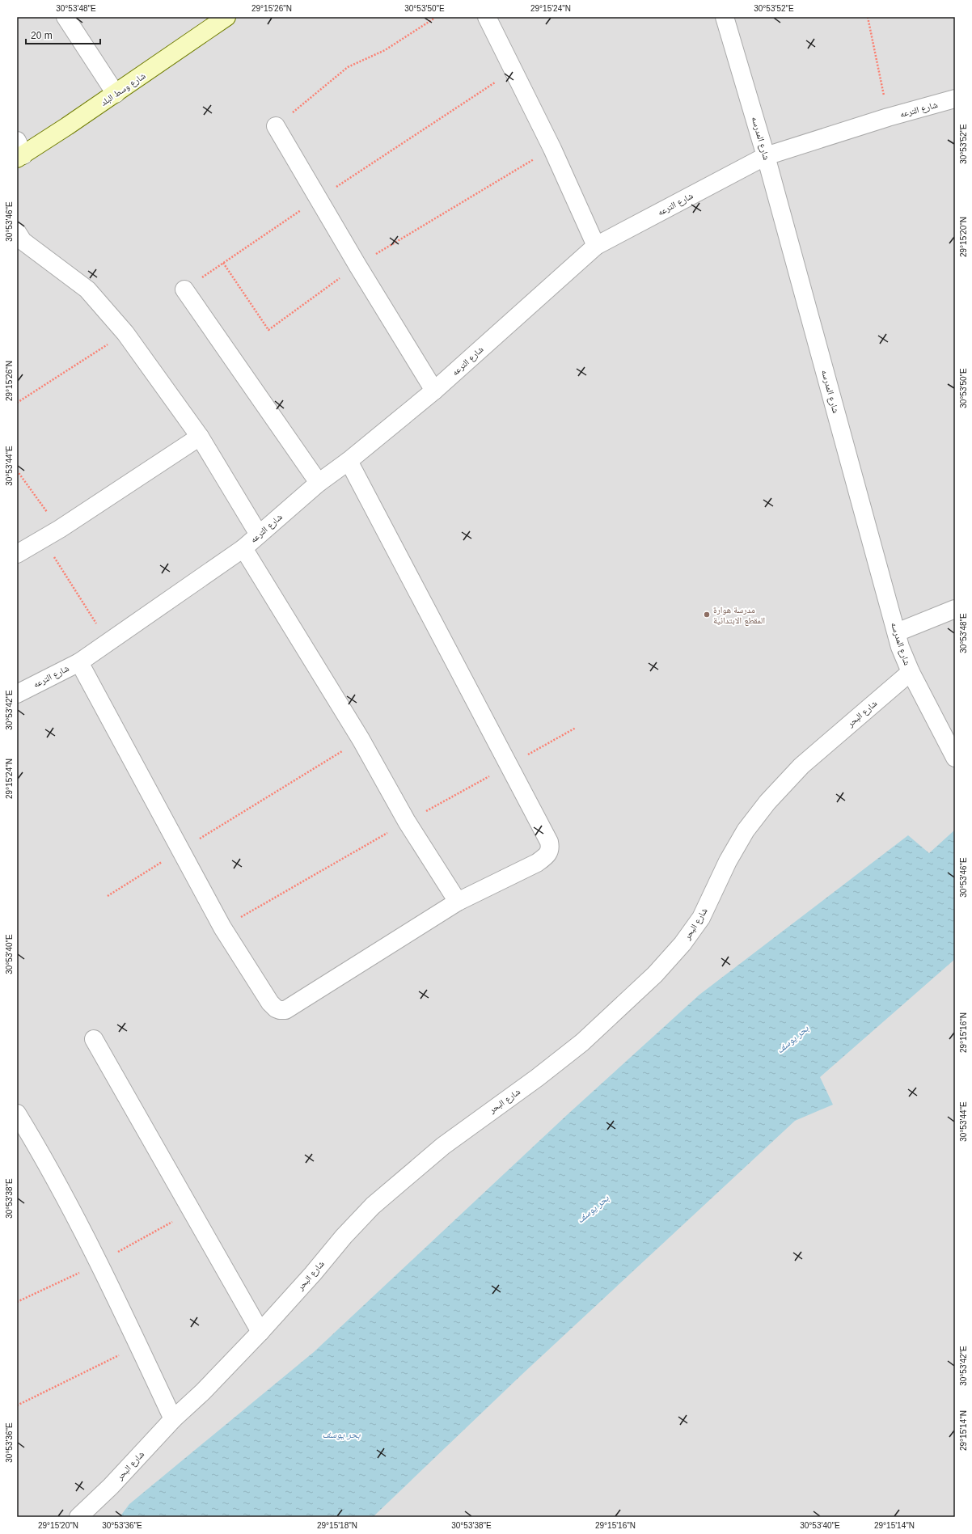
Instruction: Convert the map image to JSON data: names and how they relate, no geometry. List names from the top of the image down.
{
  "streets": {
    "street": [
      "شارع وسط البلد",
      "شارع الترعه",
      "شارع المدرسه",
      "شارع البحر"
    ]
  },
  "crossings": [
    ["شارع الترعه", "شارع المدرسه"],
    ["شارع المدرسه", "شارع البحر"]
  ],
  "water": ["بحر يوسف"],
  "places": ["مدرسة هوارة المقطع اﻻبتدائية"],
  "scale_bar": "20 m",
  "coordinates": [
    "30°53'48\"E",
    "29°15'26\"N",
    "30°53'50\"E",
    "29°15'24\"N",
    "30°53'52\"E",
    "30°53'46\"E",
    "29°15'20\"N",
    "30°53'44\"E",
    "30°53'42\"E",
    "30°53'40\"E",
    "29°15'16\"N",
    "30°53'38\"E",
    "29°15'14\"N",
    "30°53'36\"E",
    "29°15'18\"N"
  ]
}
